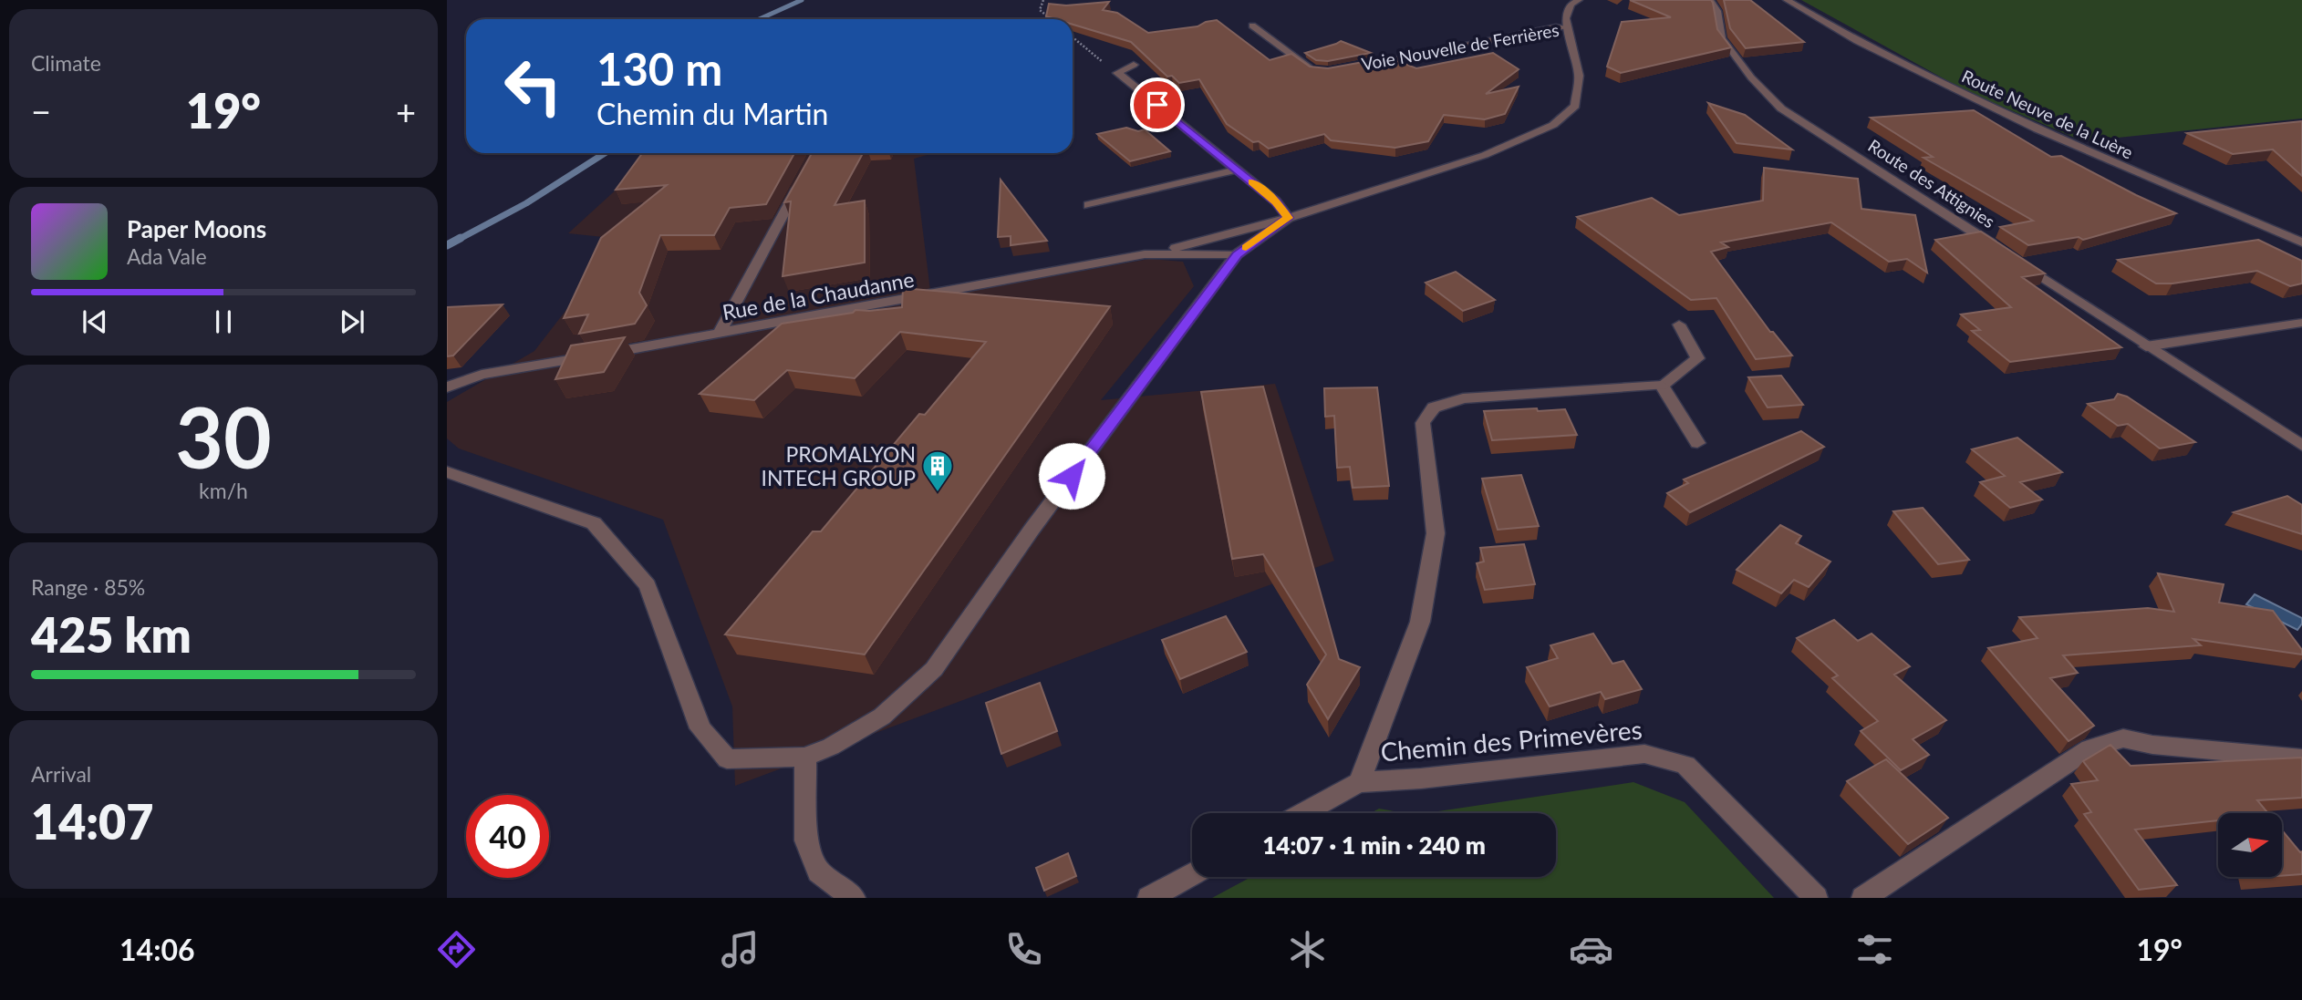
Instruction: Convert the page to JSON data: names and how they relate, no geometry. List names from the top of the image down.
{
  "streets": {
    "street": [
      "Voie Nouvelle de Ferrières",
      "Route Neuve de la Luère",
      "Route des Attignies",
      "Rue de la Chaudanne",
      "Chemin des Primevères"
    ]
  },
  "crossings": [
    ["Voie Nouvelle de Ferrières", "Rue de la Chaudanne"]
  ],
  "places": {
    "building": ["PROMALYON INTECH GROUP"]
  },
  "north": "right",
  "page": {
    "tile": [
      "Climate",
      ["30", "km/h"],
      ["Range · 85%", "425 km"],
      ["Arrival", "14:07"]
    ],
    "turn": ["130 m", "Chemin du Martin"],
    "heat": ["−", "19°", "+"],
    "song": ["Paper Moons", "Ada Vale"],
    "limit": "40",
    "trip": "14:07 · 1 min · 240 m",
    "tabs": ["14:06", "19°"]
  }
}
